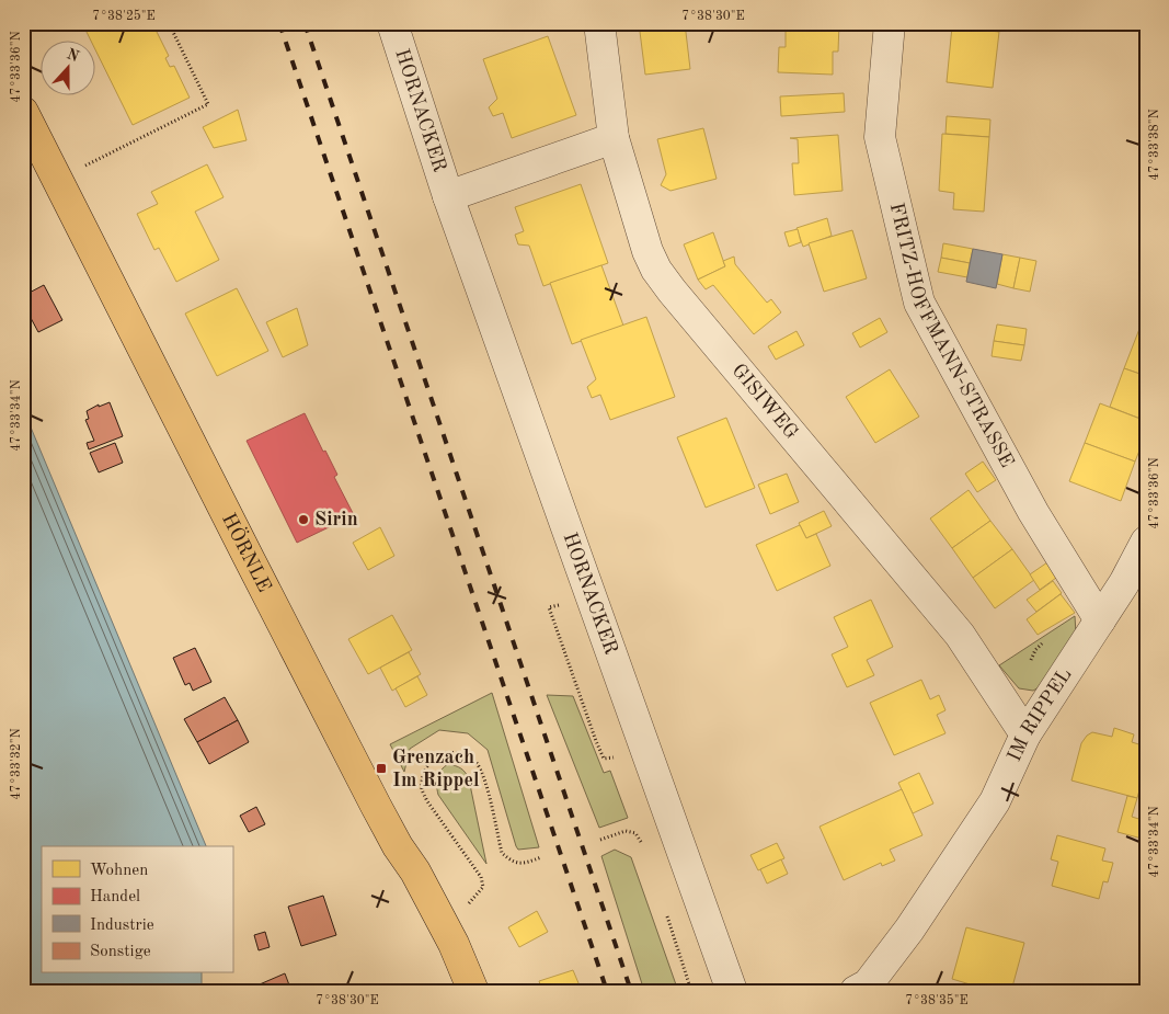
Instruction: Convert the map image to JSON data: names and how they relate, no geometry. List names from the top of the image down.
{
  "streets": {
    "main road": ["HÖRNLE"],
    "street": [
      "HORNACKER",
      "FRITZ-HOFFMANN-STRASSE",
      "GISIWEG",
      "IM RIPPEL"
    ]
  },
  "crossings": [
    ["HORNACKER", "GISIWEG"],
    ["FRITZ-HOFFMANN-STRASSE", "IM RIPPEL"],
    ["GISIWEG", "IM RIPPEL"]
  ],
  "places": {
    "other": ["Sirin"],
    "transit": ["Grenzach Im Rippel"]
  },
  "legend": [
    "Wohnen",
    "Handel",
    "Industrie",
    "Sonstige"
  ],
  "north": "top",
  "coordinates": [
    "7°38'25\"E",
    "7°38'30\"E",
    "47°33'36\"N",
    "47°33'38\"N",
    "47°33'34\"N",
    "47°33'32\"N",
    "7°38'35\"E"
  ]
}
